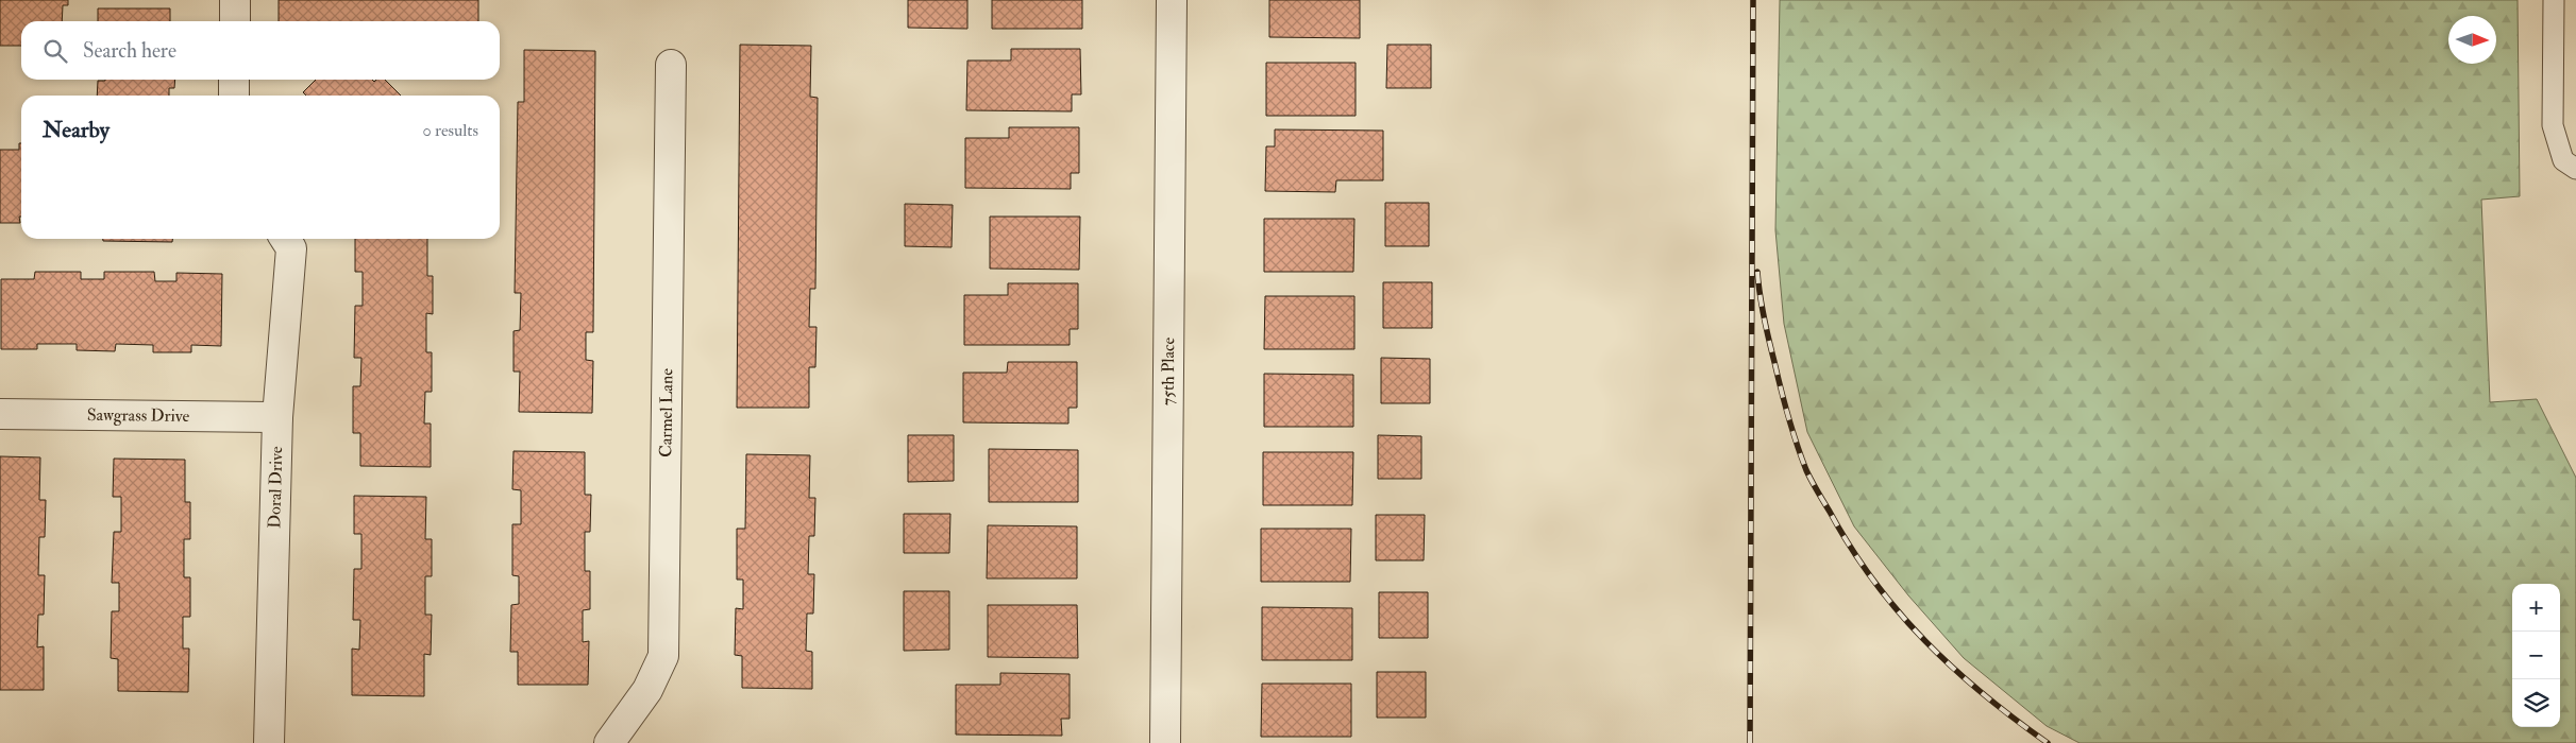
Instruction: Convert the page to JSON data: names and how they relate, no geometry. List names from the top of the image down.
{
  "streets": {
    "street": [
      "75th Place",
      "Carmel Lane",
      "Sawgrass Drive",
      "Doral Drive"
    ]
  },
  "crossings": [
    ["Sawgrass Drive", "Doral Drive"]
  ],
  "north": "right",
  "page": {
    "search": "Search here",
    "heading": ["Nearby", "0 results"],
    "map_buttons": ["+", "−"]
  }
}
